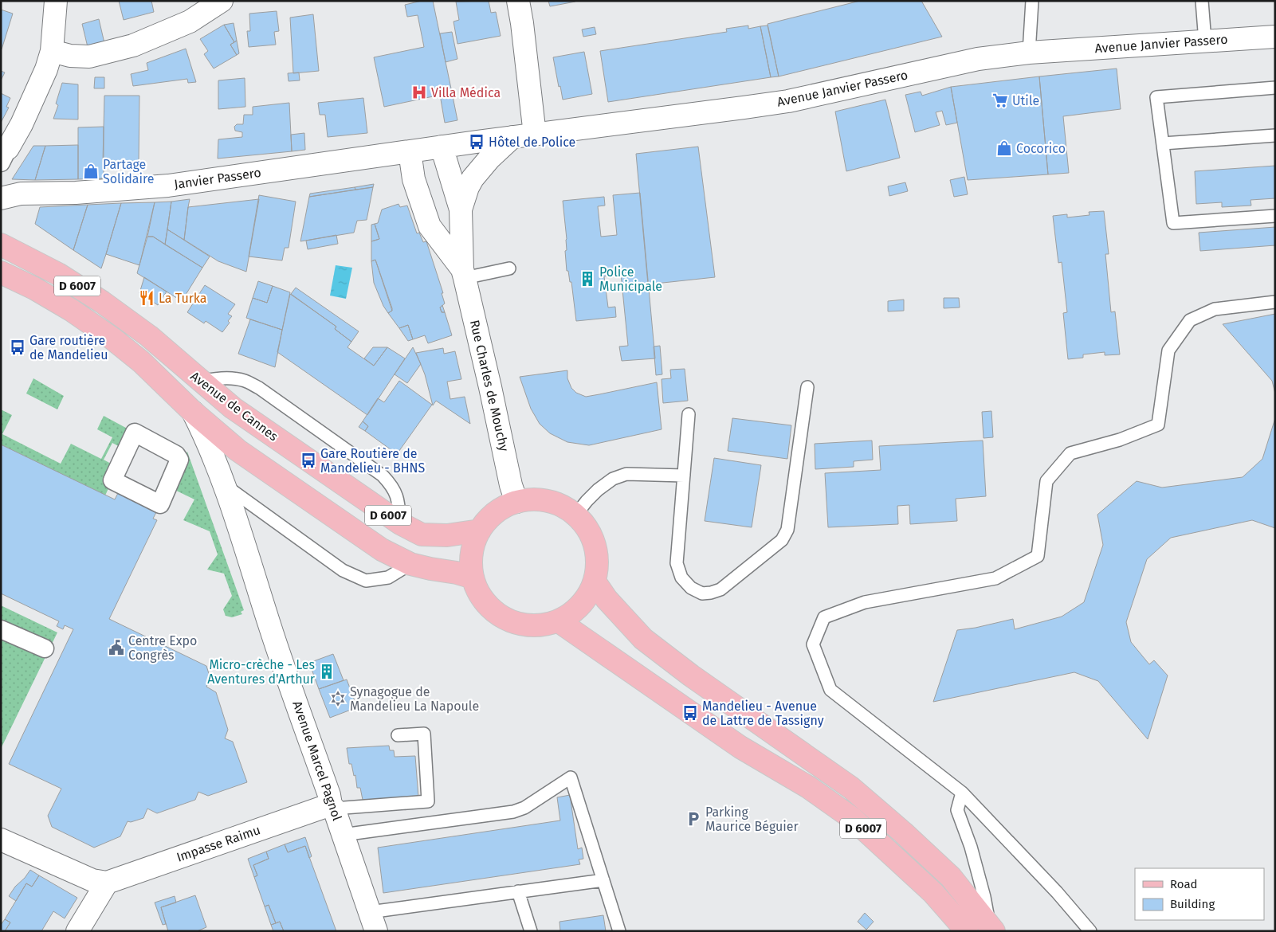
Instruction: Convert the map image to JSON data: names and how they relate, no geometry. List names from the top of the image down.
{
  "streets": {
    "main road": ["D 6007", "Avenue de Cannes"],
    "street": [
      "Avenue Janvier Passero",
      "Janvier Passero",
      "Rue Charles de Mouchy",
      "Avenue Marcel Pagnol",
      "Impasse Raimu"
    ]
  },
  "crossings": [
    ["Avenue Janvier Passero", "Janvier Passero"],
    ["Avenue Janvier Passero", "Rue Charles de Mouchy"],
    ["Janvier Passero", "Rue Charles de Mouchy"],
    ["D 6007", "Rue Charles de Mouchy"],
    ["D 6007", "Avenue de Cannes"],
    ["Rue Charles de Mouchy", "Avenue de Cannes"],
    ["Avenue de Cannes", "Avenue Marcel Pagnol"],
    ["Avenue Marcel Pagnol", "Impasse Raimu"]
  ],
  "places": {
    "hospital": ["Villa Médica"],
    "supermarket": ["Utile"],
    "bus stop": [
      "Hôtel de Police",
      "Gare routière de Mandelieu",
      "Gare Routière de Mandelieu - BHNS",
      "Mandelieu - Avenue de Lattre de Tassigny"
    ],
    "shop": ["Cocorico", "Partage Solidaire"],
    "building": ["Police Municipale", "Micro-crèche - Les Aventures d'Arthur"],
    "restaurant": ["La Turka"],
    "public building": ["Centre Expo Congrès"],
    "synagogue": ["Synagogue de Mandelieu La Napoule"],
    "parking": ["Parking Maurice Béguier"]
  },
  "legend": ["Road", "Building"]
}
